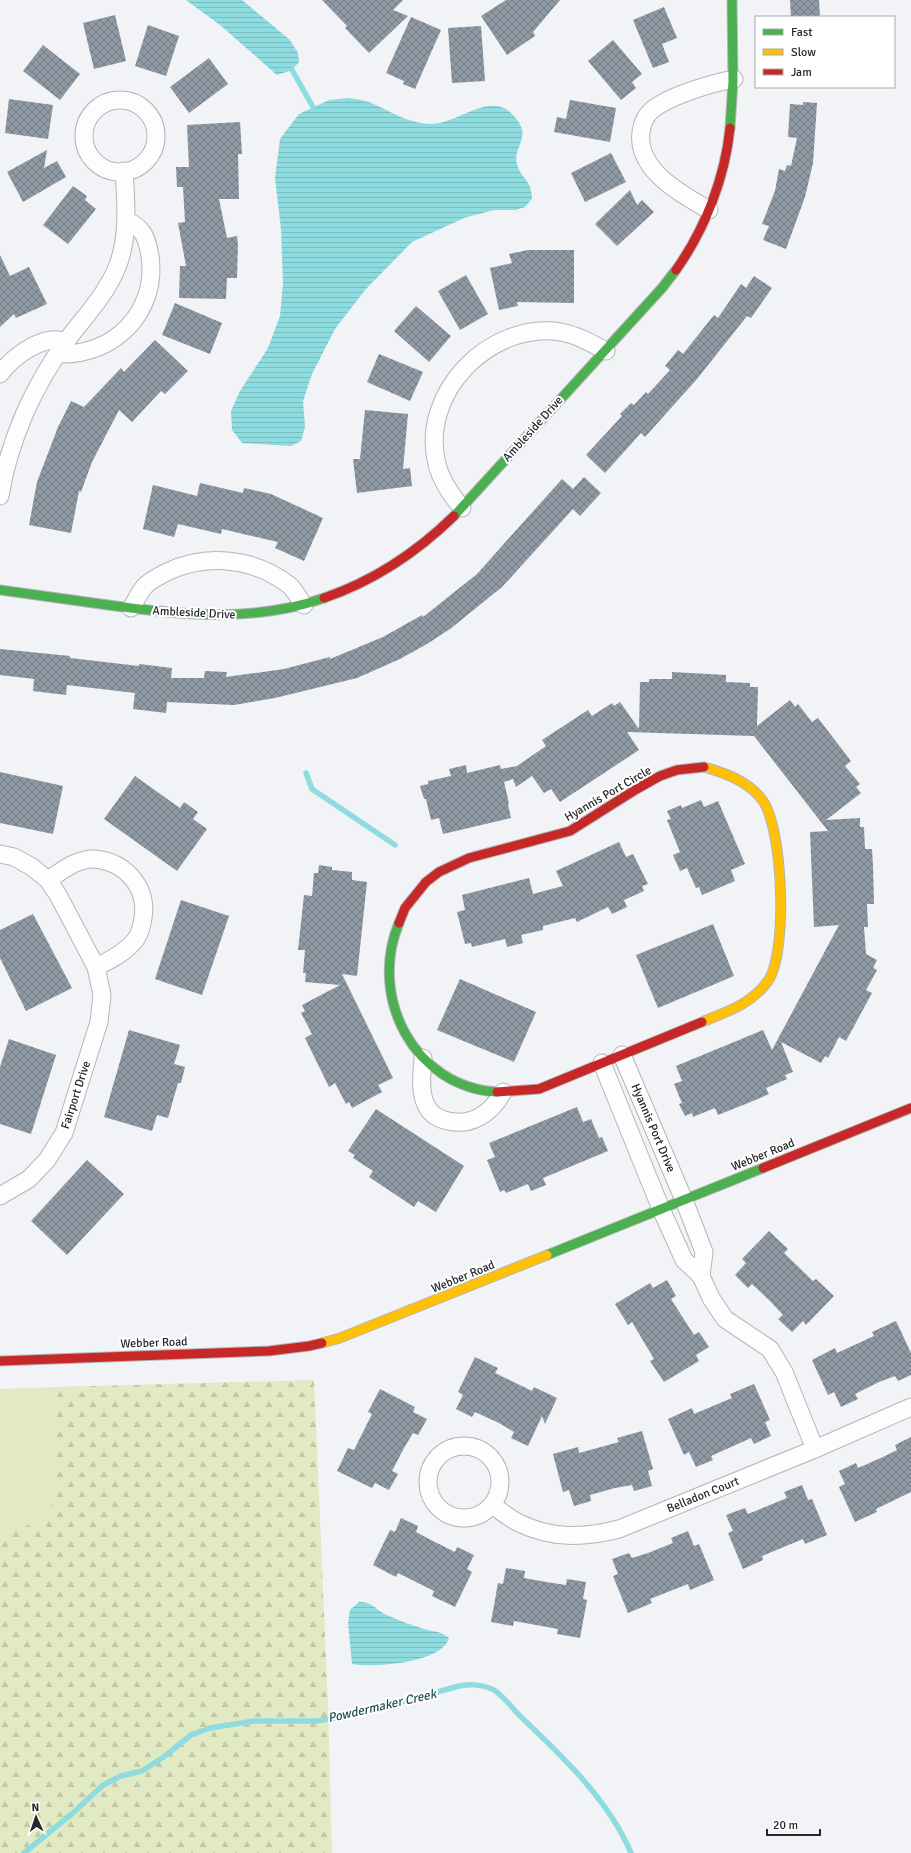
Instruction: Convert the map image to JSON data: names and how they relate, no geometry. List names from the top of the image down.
{
  "streets": {
    "street": [
      "Ambleside Drive",
      "Hyannis Port Circle",
      "Fairport Drive",
      "Hyannis Port Drive",
      "Webber Road",
      "Belladon Court"
    ]
  },
  "crossings": [
    ["Hyannis Port Circle", "Hyannis Port Drive"],
    ["Hyannis Port Drive", "Webber Road"]
  ],
  "water": ["Powdermaker Creek"],
  "legend": ["Fast", "Slow", "Jam"],
  "scale_bar": "20 m",
  "north": "top"
}
